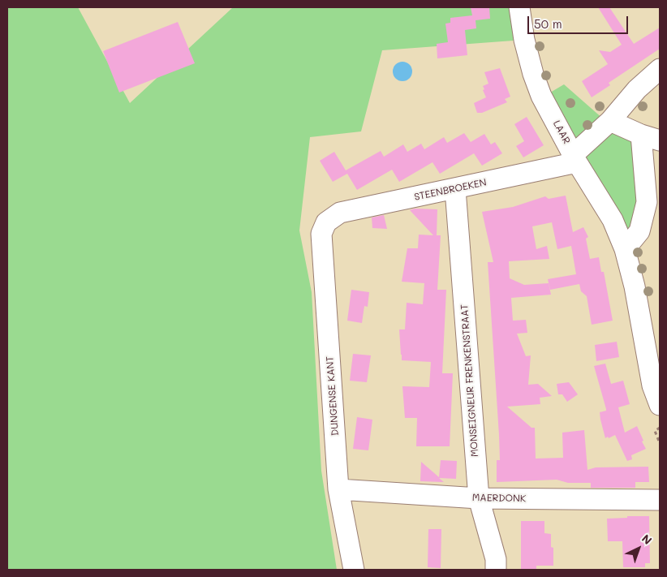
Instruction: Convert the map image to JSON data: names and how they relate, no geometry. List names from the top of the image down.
{
  "streets": {
    "street": [
      "LAAR",
      "STEENBROEKEN",
      "MONSEIGNEUR FRENKENSTRAAT",
      "DUNGENSE KANT",
      "MAERDONK"
    ]
  },
  "crossings": [
    ["LAAR", "STEENBROEKEN"],
    ["STEENBROEKEN", "MONSEIGNEUR FRENKENSTRAAT"],
    ["STEENBROEKEN", "DUNGENSE KANT"],
    ["MONSEIGNEUR FRENKENSTRAAT", "MAERDONK"],
    ["DUNGENSE KANT", "MAERDONK"]
  ],
  "scale_bar": "50 m",
  "north": "top right"
}
